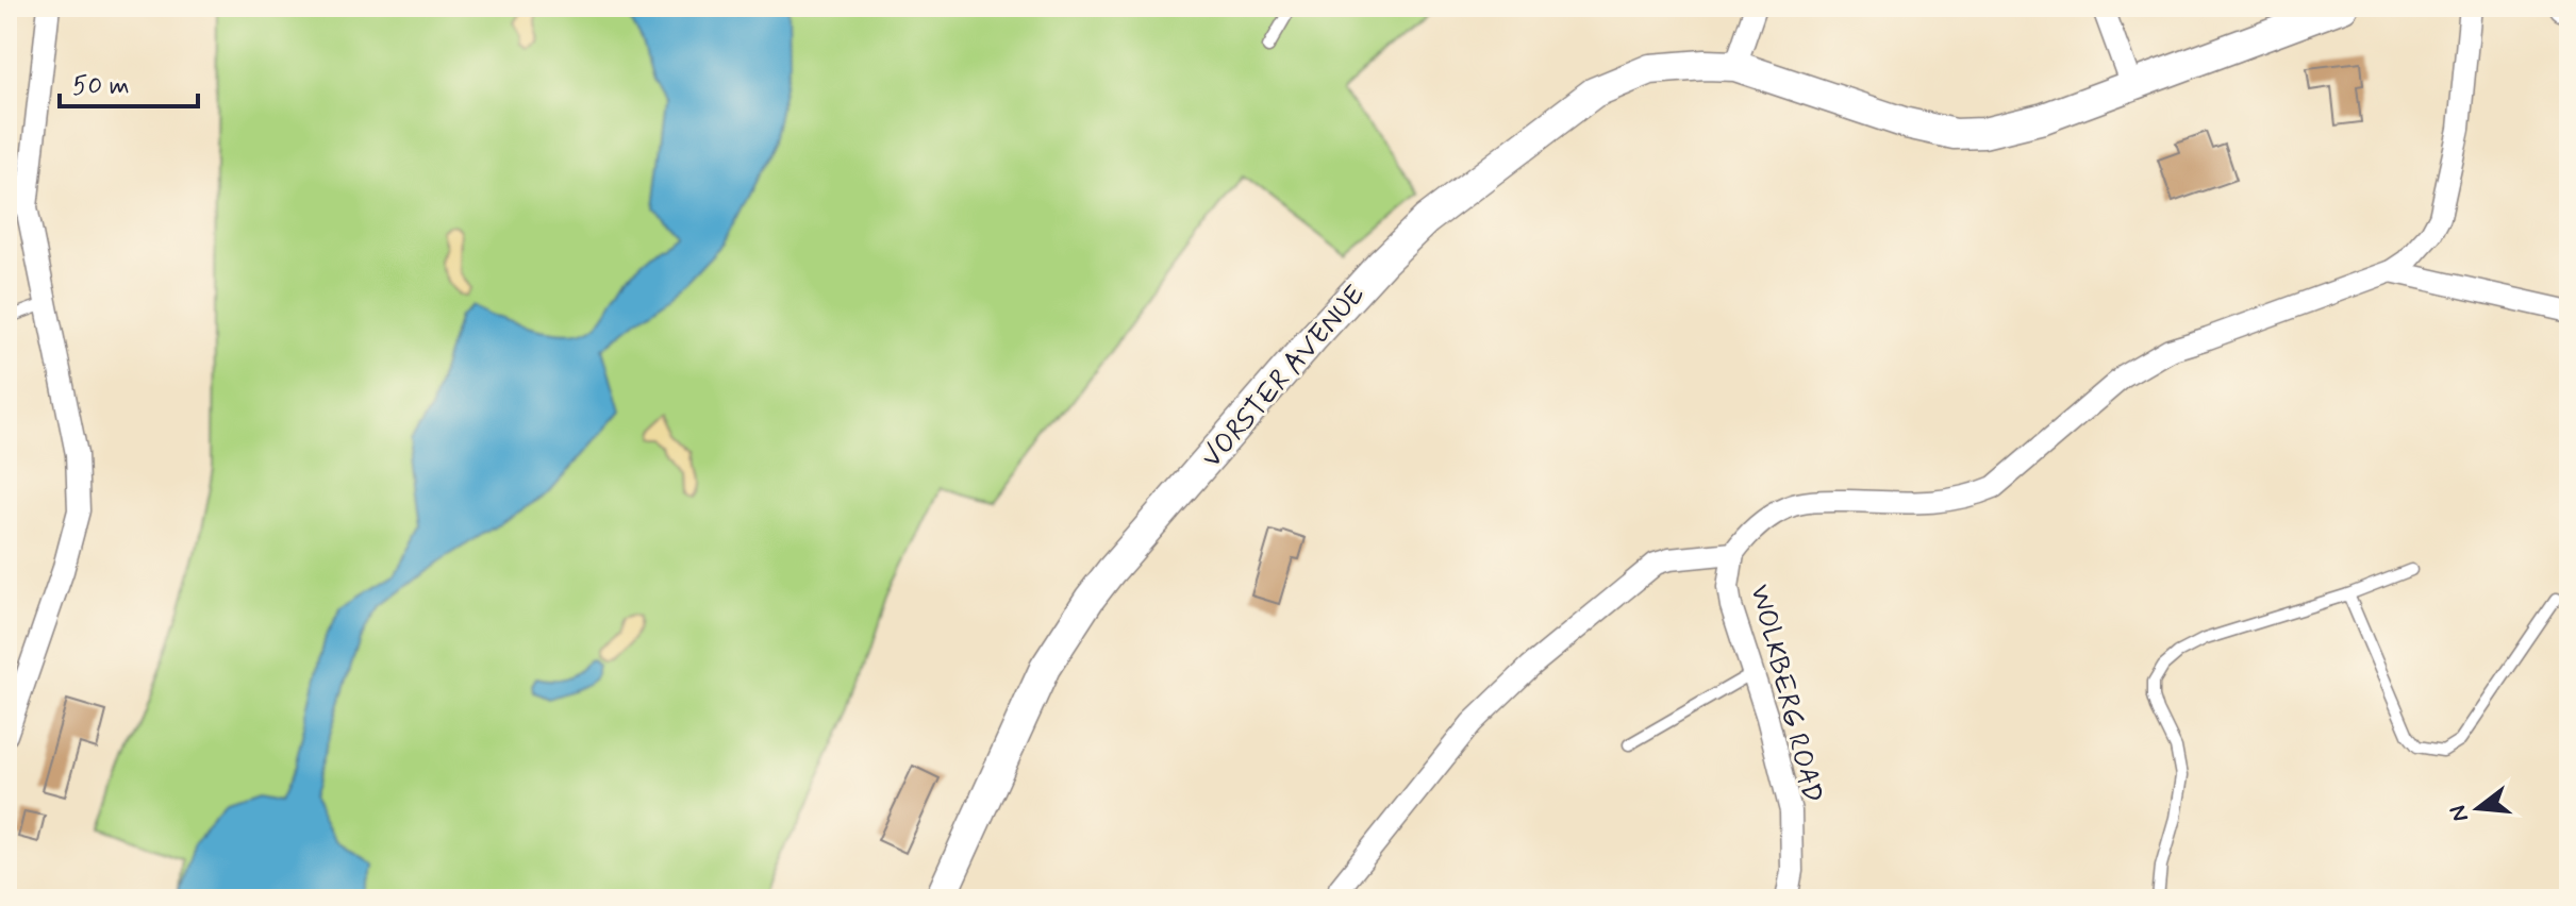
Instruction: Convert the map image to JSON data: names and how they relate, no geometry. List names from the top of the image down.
{
  "streets": {
    "main road": ["VORSTER AVENUE"],
    "street": ["WOLKBERG ROAD"]
  },
  "scale_bar": "50 m",
  "north": "left"
}
